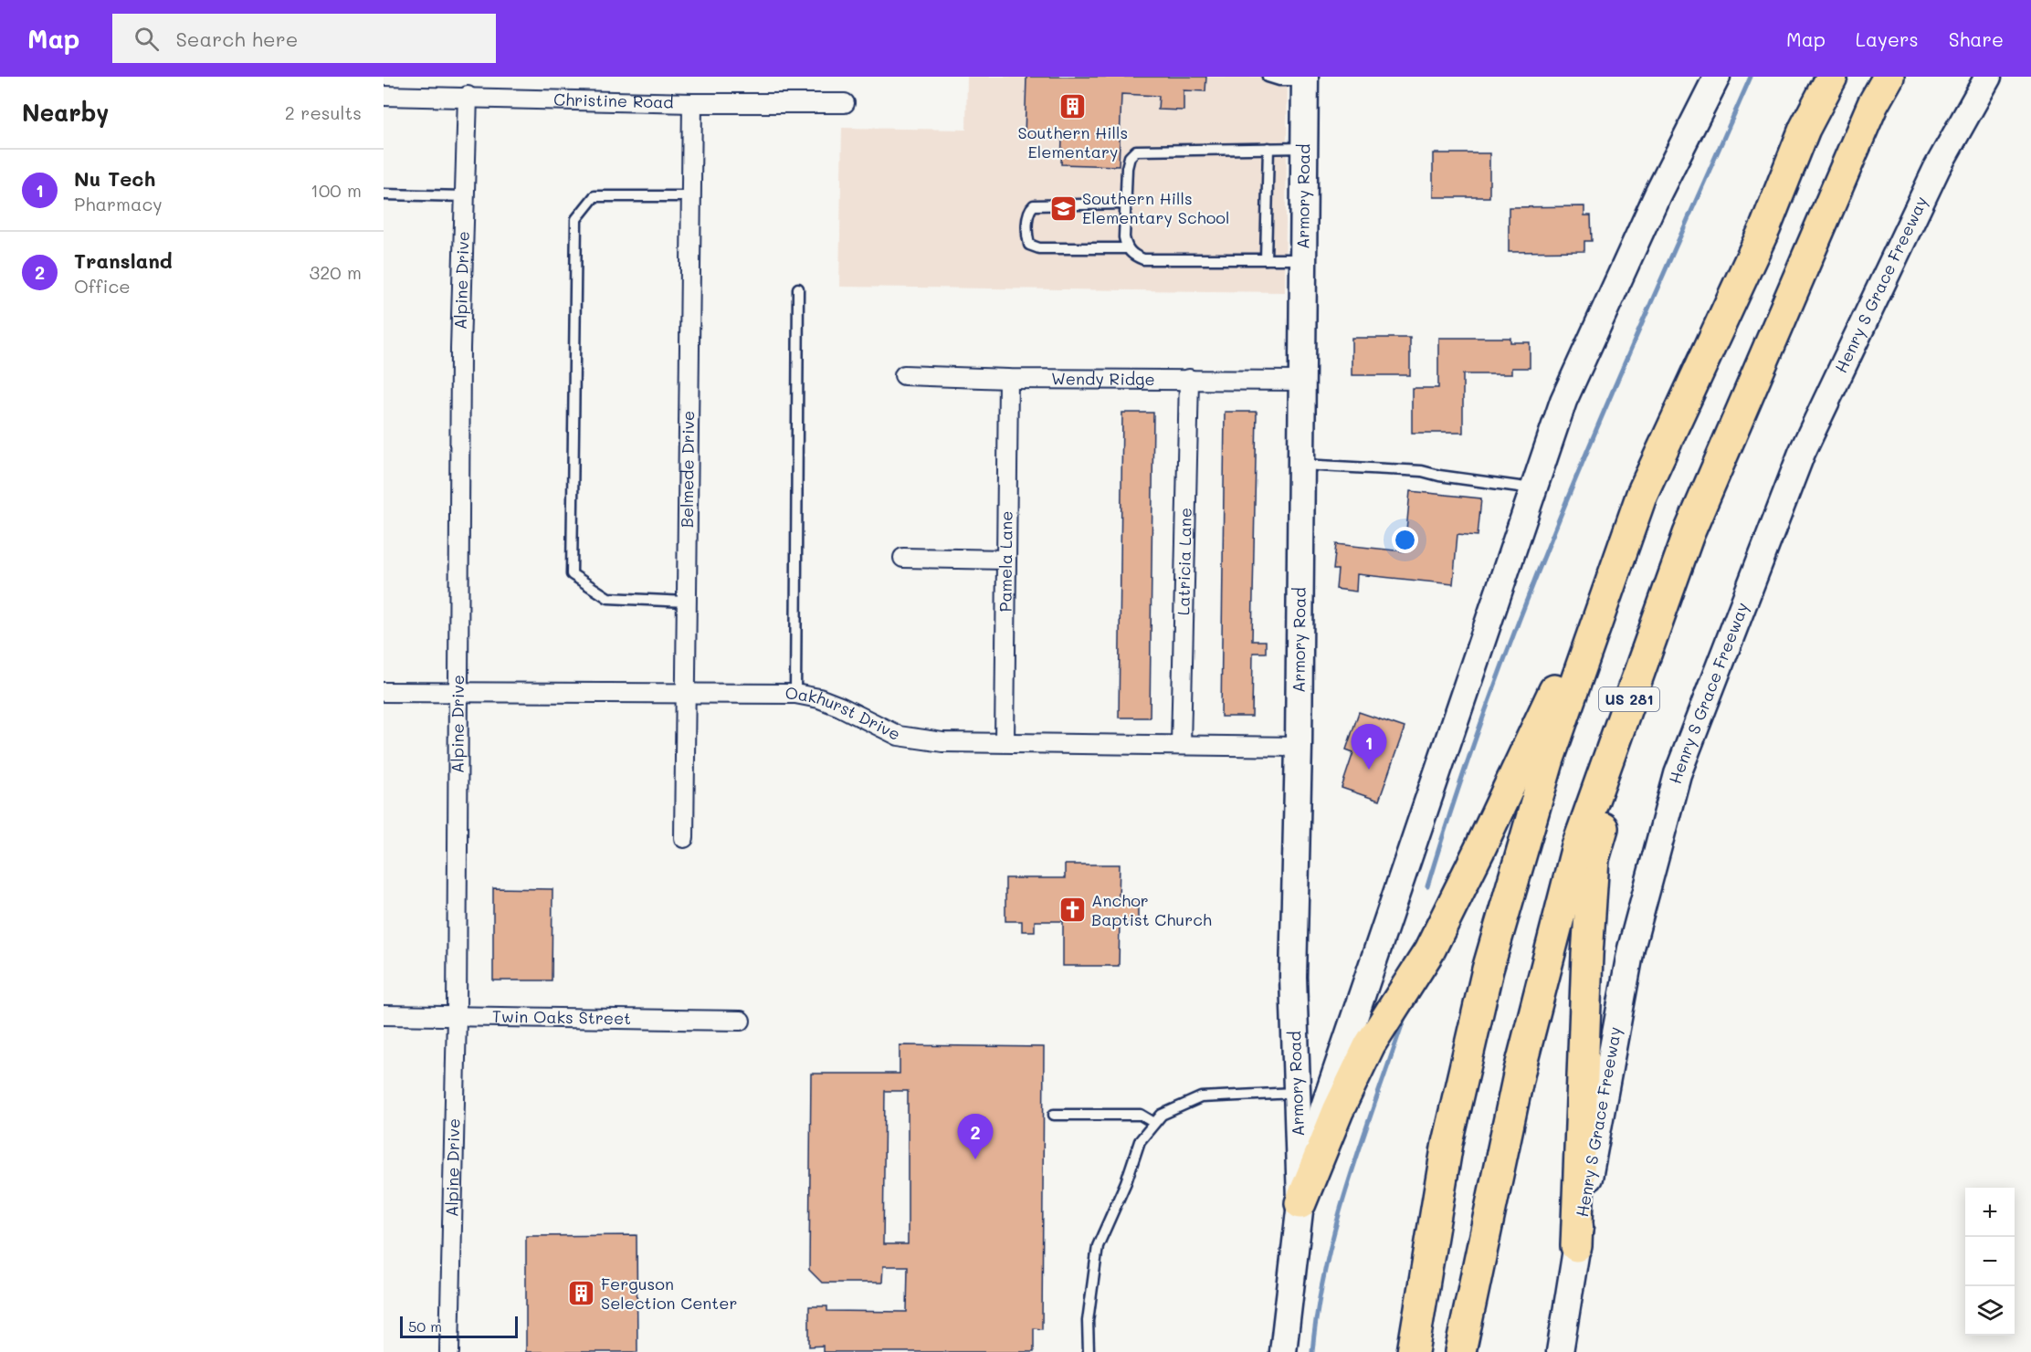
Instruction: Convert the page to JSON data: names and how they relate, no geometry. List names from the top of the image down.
{
  "streets": {
    "highway": ["US 281"],
    "street": [
      "Christine Road",
      "Armory Road",
      "Alpine Drive",
      "Henry S Grace Freeway",
      "Wendy Ridge",
      "Belmede Drive",
      "Pamela Lane",
      "Latricia Lane",
      "Oakhurst Drive",
      "Twin Oaks Street"
    ]
  },
  "crossings": [
    ["Christine Road", "Alpine Drive"],
    ["Christine Road", "Belmede Drive"],
    ["Armory Road", "Wendy Ridge"],
    ["Armory Road", "Oakhurst Drive"],
    ["Alpine Drive", "Oakhurst Drive"],
    ["Alpine Drive", "Twin Oaks Street"],
    ["Wendy Ridge", "Pamela Lane"],
    ["Wendy Ridge", "Latricia Lane"],
    ["Belmede Drive", "Oakhurst Drive"],
    ["Pamela Lane", "Oakhurst Drive"],
    ["Latricia Lane", "Oakhurst Drive"]
  ],
  "places": {
    "building": ["Southern Hills Elementary", "Ferguson Selection Center"],
    "school or university": ["Southern Hills Elementary School"],
    "church": ["Anchor Baptist Church"]
  },
  "scale_bar": "50 m",
  "page": {
    "header": "Map",
    "search": "Search here",
    "nav": ["Map", "Layers", "Share"],
    "heading": ["Nearby", "2 results"],
    "list": [
      {
        "mark": "1",
        "name": "Nu Tech",
        "note": "Pharmacy",
        "value": "100 m"
      },
      {
        "mark": "2",
        "name": "Transland",
        "note": "Office",
        "value": "320 m"
      }
    ],
    "pins": ["1", "2"],
    "map_buttons": ["+", "−"],
    "scale": "50 m"
  }
}
